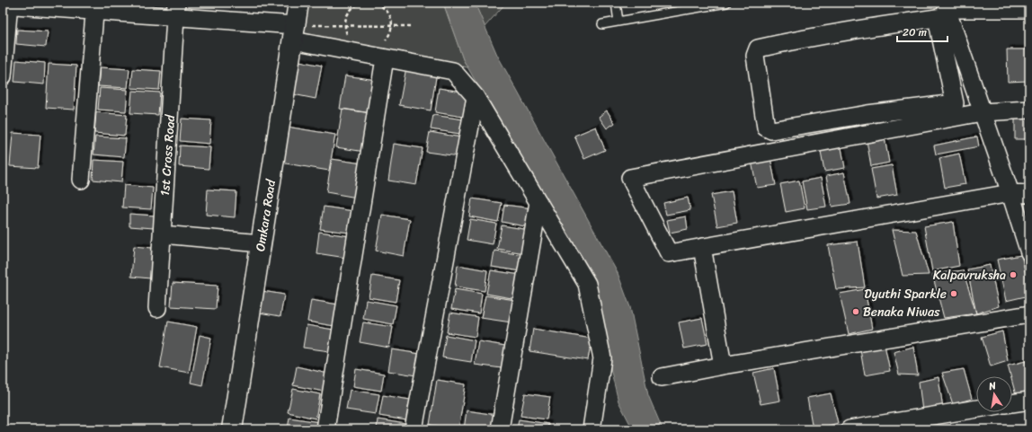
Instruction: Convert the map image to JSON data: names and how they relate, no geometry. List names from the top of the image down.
{
  "streets": {
    "street": ["1st Cross Road", "Omkara Road"]
  },
  "places": ["Kalpavruksha", "Dyuthi Sparkle", "Benaka Niwas"],
  "scale_bar": "20 m",
  "north": "top"
}
